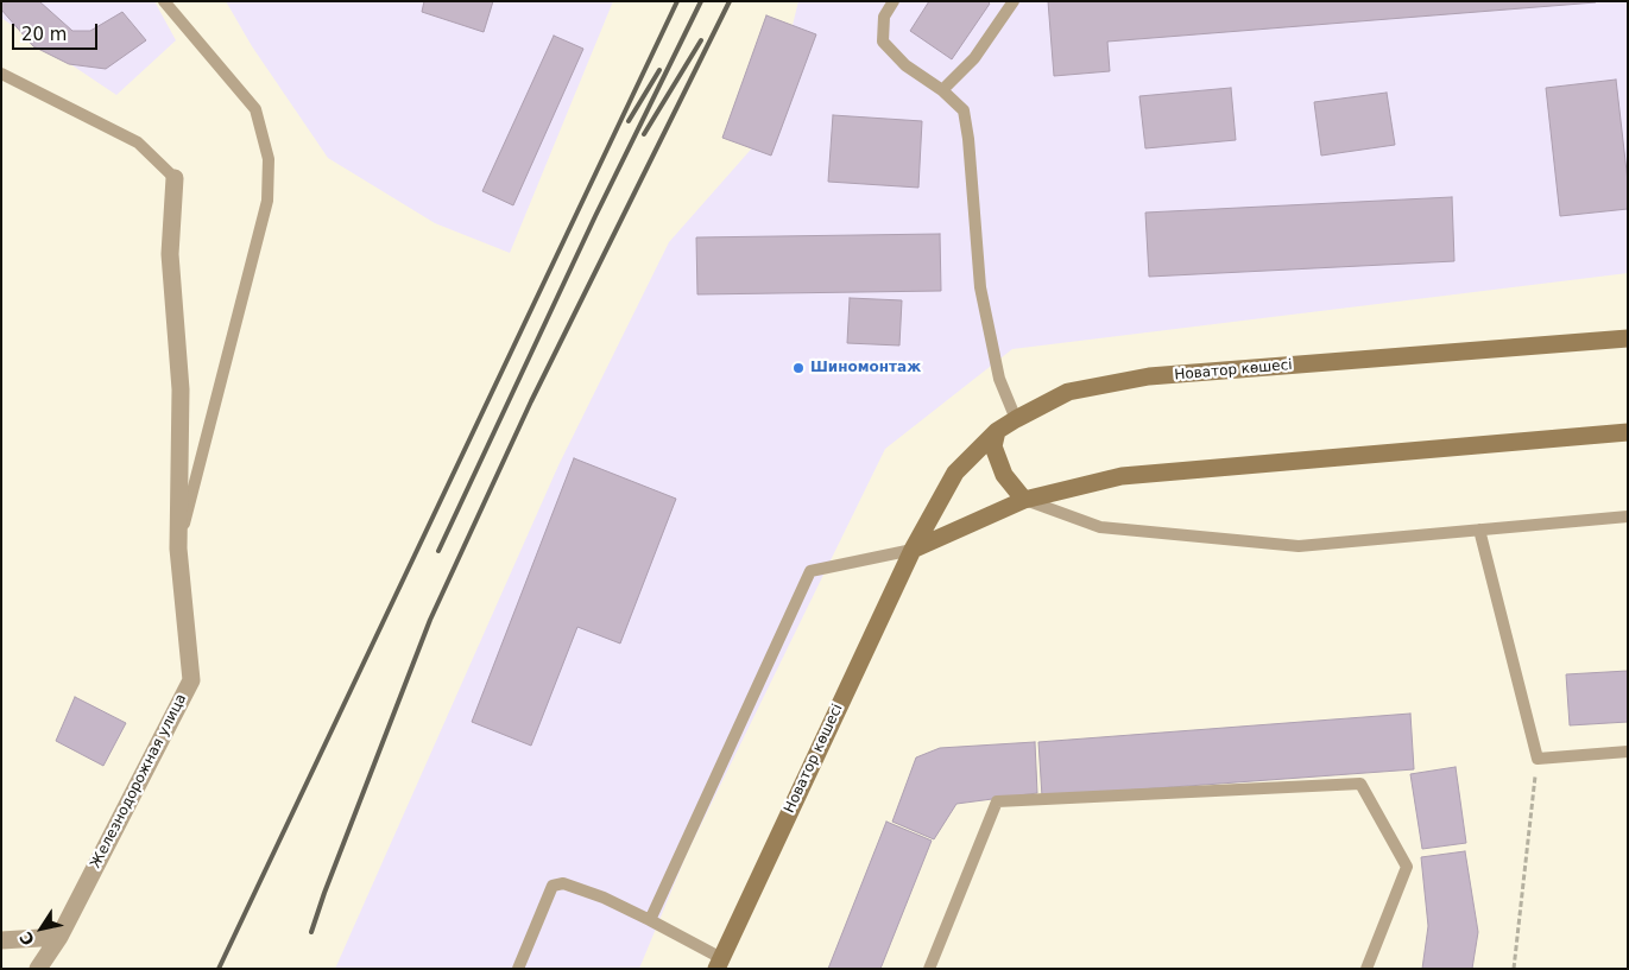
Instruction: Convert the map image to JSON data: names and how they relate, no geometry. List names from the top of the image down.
{
  "streets": {
    "main road": ["Новатор көшесі"],
    "street": ["Железнодорожная улица"]
  },
  "places": ["Шиномонтаж"],
  "scale_bar": "20 m",
  "north": "bottom left"
}
